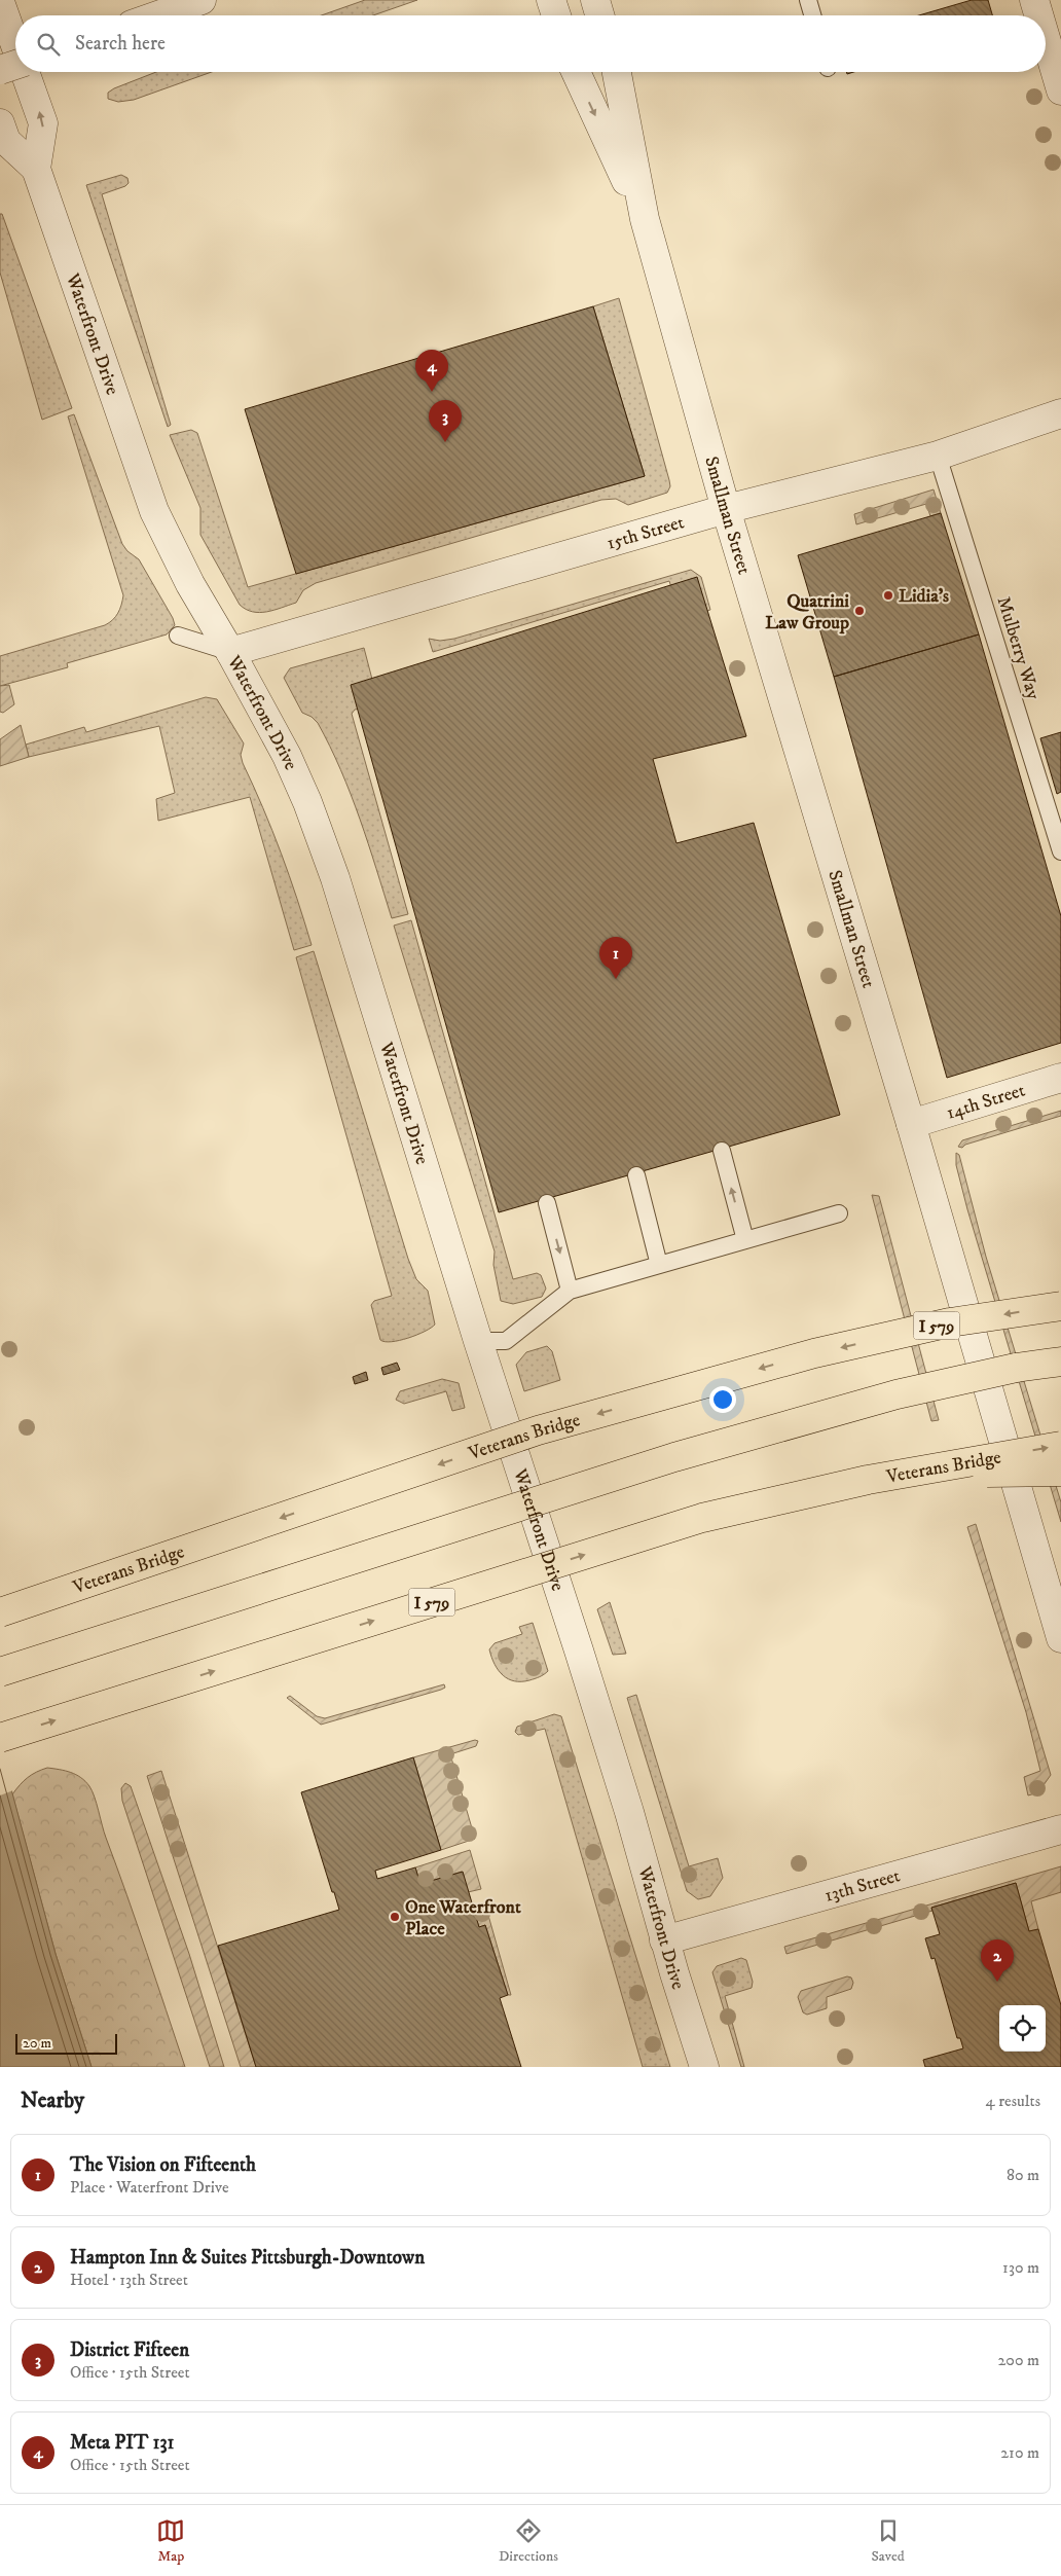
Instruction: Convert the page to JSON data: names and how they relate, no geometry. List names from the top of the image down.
{
  "streets": {
    "highway": ["I 579", "Veterans Bridge"],
    "street": [
      "Waterfront Drive",
      "Smallman Street",
      "15th Street",
      "14th Street",
      "13th Street"
    ],
    "lane": ["Mulberry Way"]
  },
  "crossings": [
    ["Waterfront Drive", "15th Street"],
    ["Waterfront Drive", "13th Street"],
    ["Smallman Street", "15th Street"],
    ["Smallman Street", "14th Street"],
    ["15th Street", "Mulberry Way"]
  ],
  "places": ["Lidia’s", "Quatrini Law Group", "One Waterfront Place"],
  "scale_bar": "20 m",
  "page": {
    "search": "Search here",
    "pins": [
      "4",
      "3",
      "1",
      "2"
    ],
    "scale": "20 m",
    "heading": ["Nearby", "4 results"],
    "list": [
      {
        "mark": "1",
        "name": "The Vision on Fifteenth",
        "note": "Place · Waterfront Drive",
        "value": "80 m"
      },
      {
        "mark": "2",
        "name": "Hampton Inn & Suites Pittsburgh-Downtown",
        "note": "Hotel · 13th Street",
        "value": "130 m"
      },
      {
        "mark": "3",
        "name": "District Fifteen",
        "note": "Office · 15th Street",
        "value": "200 m"
      },
      {
        "mark": "4",
        "name": "Meta PIT 131",
        "note": "Office · 15th Street",
        "value": "210 m"
      }
    ],
    "nav": ["Map", "Directions", "Saved"]
  }
}
